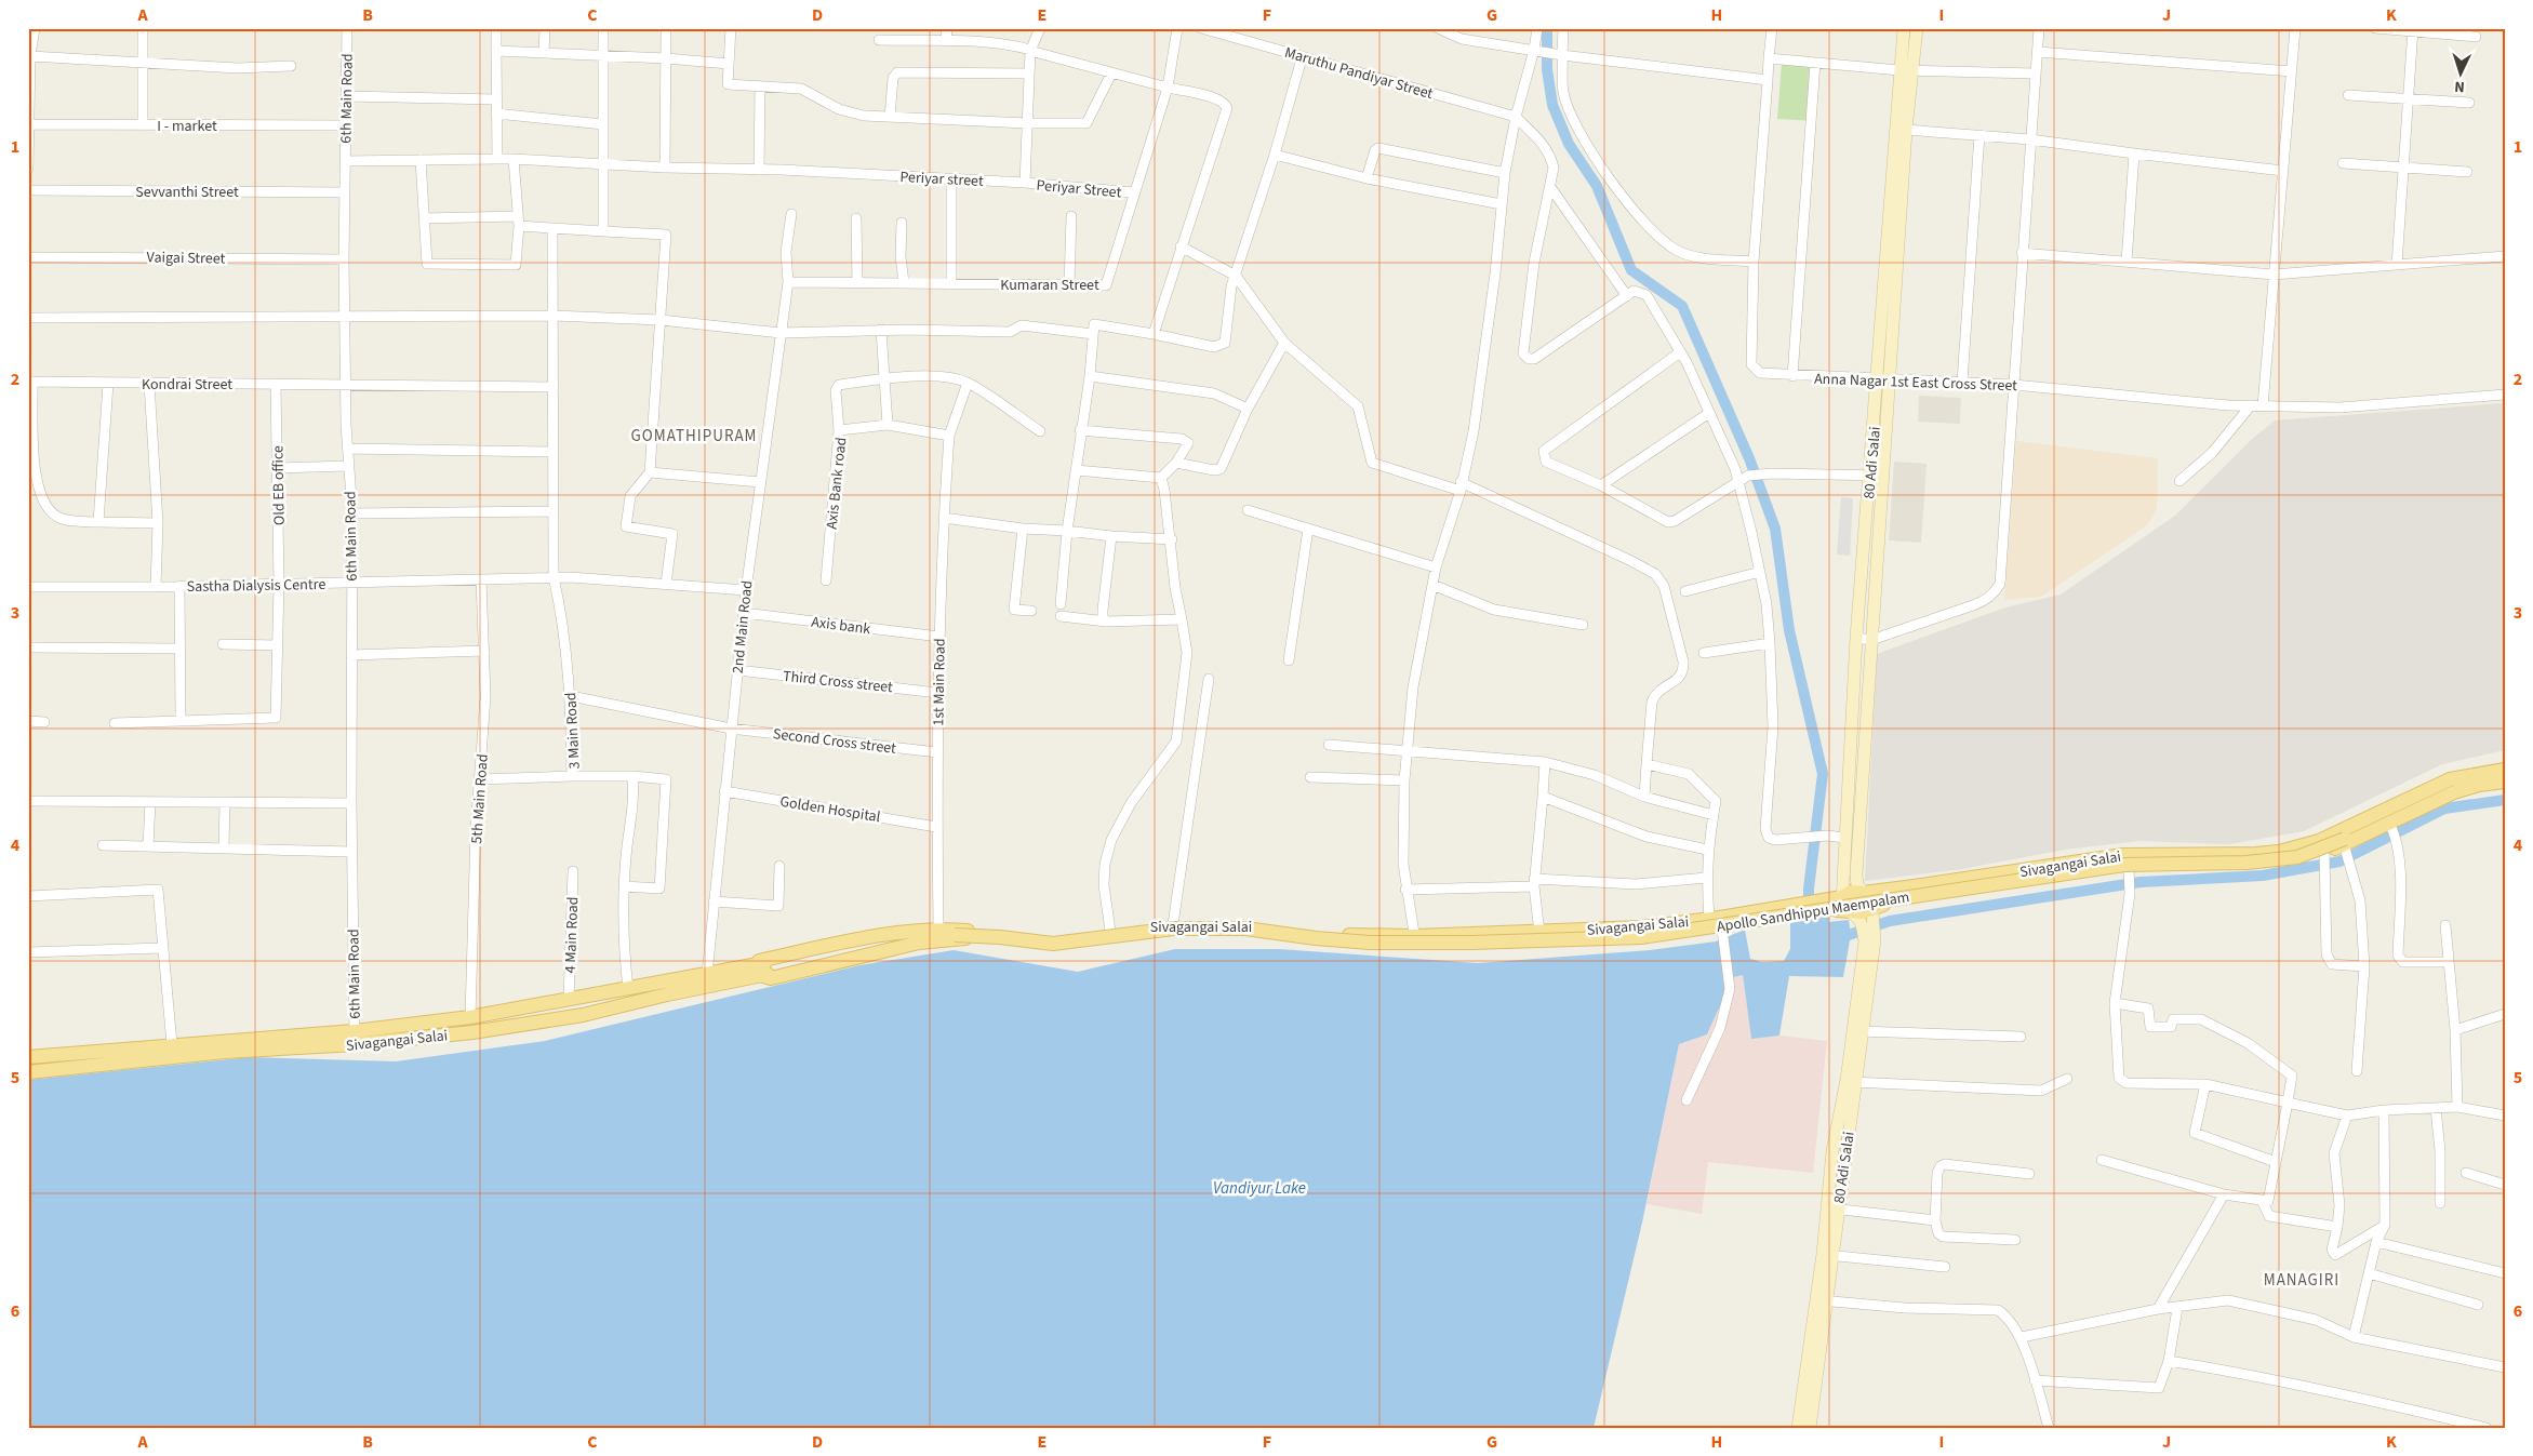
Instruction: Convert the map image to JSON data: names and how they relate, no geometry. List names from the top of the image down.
{
  "streets": {
    "main road": ["80 Adi Salai", "Sivagangai Salai", "Apollo Sandhippu Maempalam"],
    "street": [
      "Maruthu Pandiyar Street",
      "6th Main Road",
      "I - market",
      "Periyar street",
      "Periyar Street",
      "Sevvanthi Street",
      "Vaigai Street",
      "Kumaran Street",
      "Anna Nagar 1st East Cross Street",
      "Kondrai Street",
      "Axis Bank road",
      "Old EB office",
      "Sastha Dialysis Centre",
      "Axis bank",
      "2nd Main Road",
      "Third Cross street",
      "1st Main Road",
      "3 Main Road",
      "Second Cross street",
      "5th Main Road",
      "Golden Hospital",
      "4 Main Road"
    ]
  },
  "crossings": [
    ["6th Main Road", "I - market"],
    ["6th Main Road", "Periyar street"],
    ["6th Main Road", "Sevvanthi Street"],
    ["6th Main Road", "Vaigai Street"],
    ["6th Main Road", "Kondrai Street"],
    ["6th Main Road", "Sastha Dialysis Centre"],
    ["6th Main Road", "Sivagangai Salai"],
    ["Periyar street", "Periyar Street"],
    ["Periyar Street", "Kumaran Street"],
    ["Kumaran Street", "2nd Main Road"],
    ["Anna Nagar 1st East Cross Street", "80 Adi Salai"],
    ["Kondrai Street", "Old EB office"],
    ["Kondrai Street", "3 Main Road"],
    ["80 Adi Salai", "Sivagangai Salai"],
    ["Axis Bank road", "1st Main Road"],
    ["Old EB office", "Sastha Dialysis Centre"],
    ["Sastha Dialysis Centre", "2nd Main Road"],
    ["Sastha Dialysis Centre", "3 Main Road"],
    ["Sastha Dialysis Centre", "5th Main Road"],
    ["Axis bank", "2nd Main Road"],
    ["Axis bank", "1st Main Road"],
    ["2nd Main Road", "Third Cross street"],
    ["2nd Main Road", "Second Cross street"],
    ["2nd Main Road", "Golden Hospital"],
    ["2nd Main Road", "Sivagangai Salai"],
    ["Third Cross street", "1st Main Road"],
    ["1st Main Road", "Second Cross street"],
    ["1st Main Road", "Golden Hospital"],
    ["1st Main Road", "Sivagangai Salai"],
    ["3 Main Road", "Second Cross street"],
    ["5th Main Road", "Sivagangai Salai"],
    ["Sivagangai Salai", "Apollo Sandhippu Maempalam"],
    ["Sivagangai Salai", "4 Main Road"]
  ],
  "districts": ["GOMATHIPURAM", "MANAGIRI"],
  "water": ["Vandiyur Lake"],
  "north": "bottom",
  "grid": {
    "columns": [
      "A",
      "B",
      "C",
      "D",
      "E",
      "F",
      "G",
      "H",
      "I",
      "J",
      "K"
    ],
    "rows": [
      "1",
      "2",
      "3",
      "4",
      "5",
      "6"
    ]
  }
}
